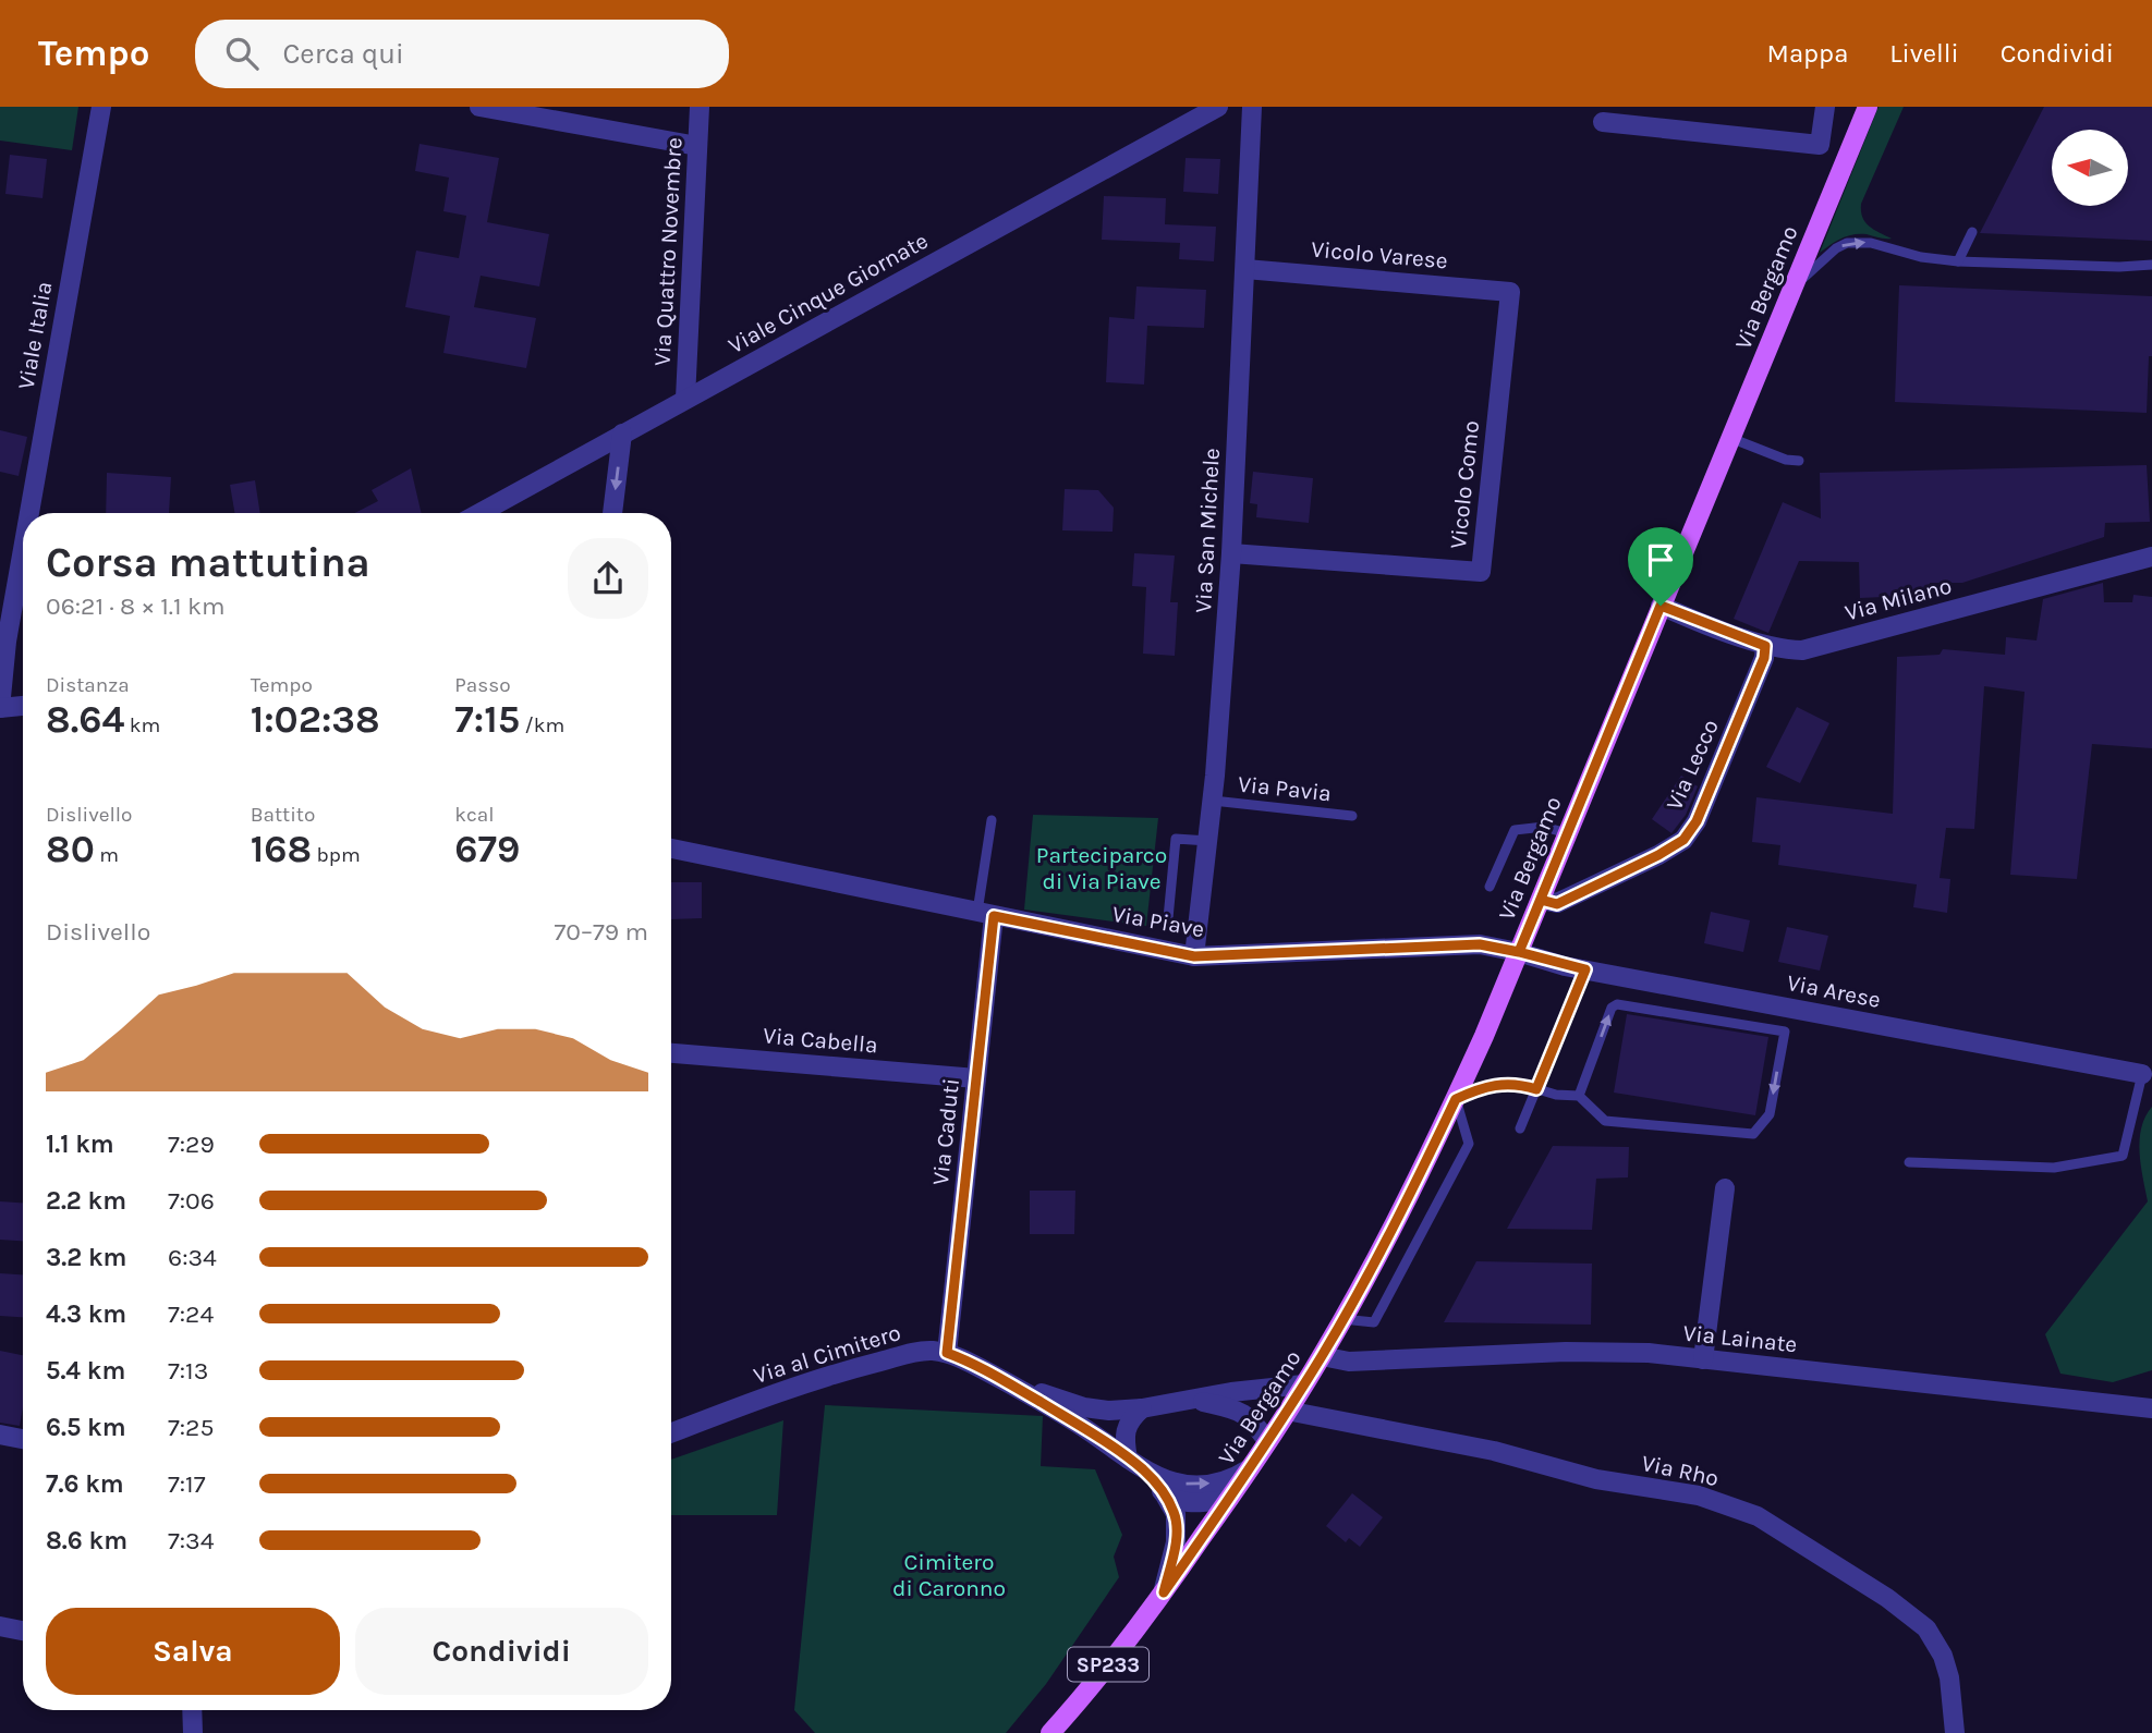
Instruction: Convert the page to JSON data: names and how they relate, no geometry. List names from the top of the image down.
{
  "streets": {
    "main road": ["Via Bergamo", "SP233"],
    "street": [
      "Via Quattro Novembre",
      "Vicolo Varese",
      "Viale Cinque Giornate",
      "Viale Italia",
      "Vicolo Como",
      "Via San Michele",
      "Via Milano",
      "Via Lecco",
      "Via Piave",
      "Via Arese",
      "Via Cabella",
      "Via Caduti",
      "Via Lainate",
      "Via al Cimitero",
      "Via Rho"
    ],
    "lane": ["Via Pavia"]
  },
  "crossings": [
    ["Via Quattro Novembre", "Viale Cinque Giornate"],
    ["Vicolo Varese", "Vicolo Como"],
    ["Vicolo Varese", "Via San Michele"],
    ["Via Bergamo", "Via Milano"],
    ["Via Bergamo", "Via Lecco"],
    ["Via Bergamo", "Via Piave"],
    ["Via Bergamo", "Via Arese"],
    ["Via Bergamo", "Via Lainate"],
    ["Via Bergamo", "Via Rho"],
    ["Vicolo Como", "Via San Michele"],
    ["Via San Michele", "Via Pavia"],
    ["Via San Michele", "Via Piave"],
    ["Via Milano", "Via Lecco"],
    ["Via Piave", "Via Arese"],
    ["Via Piave", "Via Caduti"],
    ["Via Cabella", "Via Caduti"],
    ["Via Caduti", "Via al Cimitero"]
  ],
  "parks": ["Parteciparco di Via Piave", "Cimitero di Caronno"],
  "north": "left",
  "page": {
    "header": "Tempo",
    "search": "Cerca qui",
    "nav": ["Mappa", "Livelli", "Condividi"],
    "heading": ["Corsa mattutina", "06:21 · 8 × 1.1 km"],
    "stats": [
      ["Distanza", "8.64 km"],
      ["Tempo", "1:02:38"],
      ["Passo", "7:15 /km"],
      ["Dislivello", "80 m"],
      ["Battito", "168 bpm"],
      ["kcal", "679"]
    ],
    "chart": ["Dislivello", "70–79 m"],
    "list": [
      {
        "name": "1.1 km",
        "note": "7:29"
      },
      {
        "name": "2.2 km",
        "note": "7:06"
      },
      {
        "name": "3.2 km",
        "note": "6:34"
      },
      {
        "name": "4.3 km",
        "note": "7:24"
      },
      {
        "name": "5.4 km",
        "note": "7:13"
      },
      {
        "name": "6.5 km",
        "note": "7:25"
      },
      {
        "name": "7.6 km",
        "note": "7:17"
      },
      {
        "name": "8.6 km",
        "note": "7:34"
      }
    ],
    "buttons": ["Salva", "Condividi"]
  }
}
